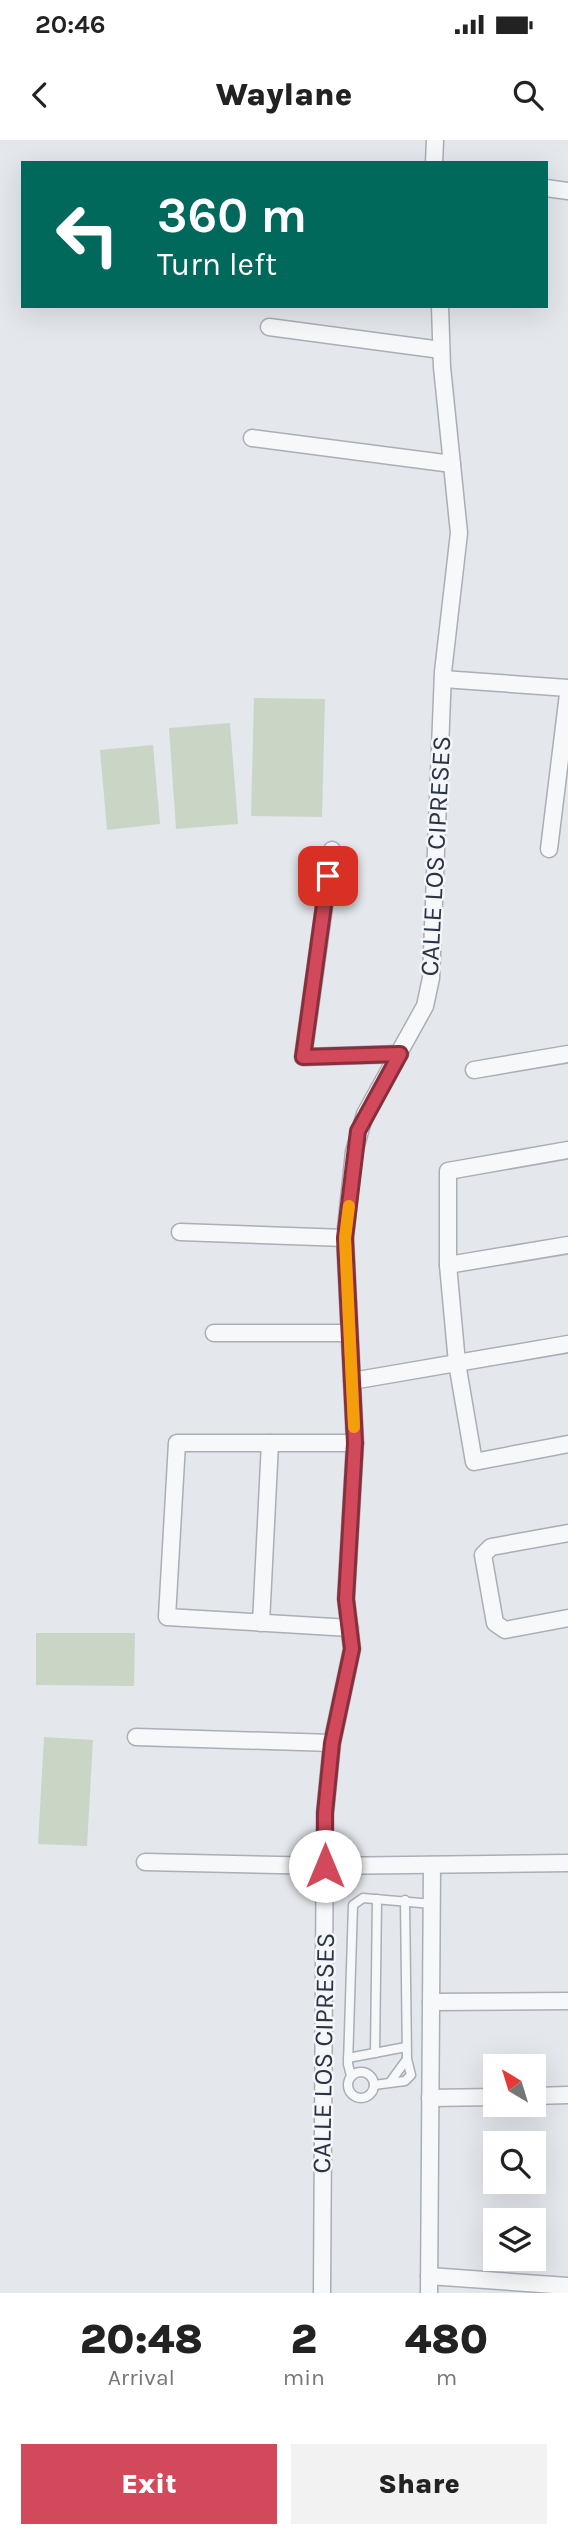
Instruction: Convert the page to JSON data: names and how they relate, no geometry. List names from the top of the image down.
{
  "streets": {
    "street": ["CALLE LOS CIPRESES"]
  },
  "north": "top left",
  "page": {
    "status": "20:46",
    "header": "Waylane",
    "turn": ["360 m", "Turn left"],
    "eta": [
      "20:48",
      "Arrival",
      "2",
      "min",
      "480",
      "m"
    ],
    "buttons": ["Exit", "Share"]
  }
}
